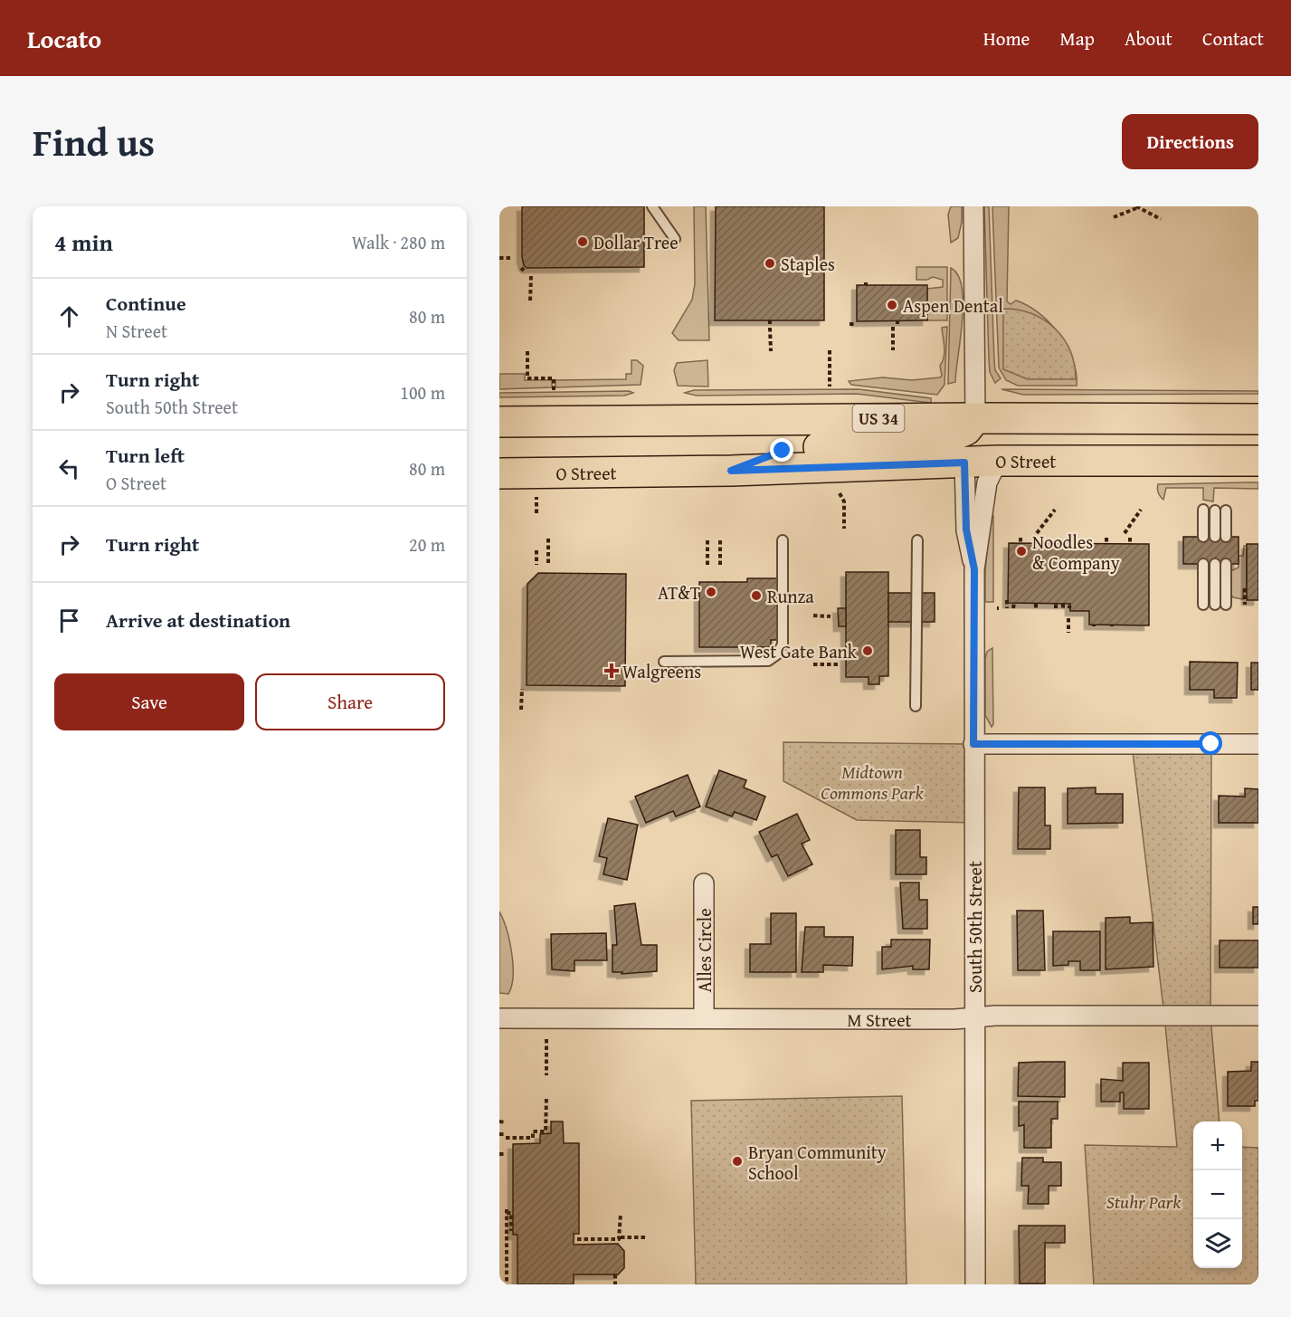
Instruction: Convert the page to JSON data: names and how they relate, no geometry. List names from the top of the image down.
{
  "streets": {
    "main road": ["US 34", "O Street"],
    "street": ["South 50th Street", "Alles Circle", "M Street"]
  },
  "crossings": [
    ["O Street", "South 50th Street"],
    ["South 50th Street", "M Street"],
    ["Alles Circle", "M Street"]
  ],
  "parks": ["Midtown Commons Park", "Stuhr Park"],
  "places": {
    "other": [
      "Dollar Tree",
      "Staples",
      "Aspen Dental",
      "Noodles & Company",
      "AT&T",
      "Runza",
      "West Gate Bank",
      "Bryan Community School"
    ],
    "health": ["Walgreens"]
  },
  "page": {
    "header": "Locato",
    "nav": [
      "Home",
      "Map",
      "About",
      "Contact"
    ],
    "title": "Find us",
    "buttons": [
      "Directions",
      ["Save", "Share"]
    ],
    "heading": ["4 min", "Walk · 280 m"],
    "list": [
      ["Continue", "N Street", "80 m"],
      ["Turn right", "South 50th Street", "100 m"],
      ["Turn left", "O Street", "80 m"],
      ["Turn right", "20 m"],
      "Arrive at destination"
    ],
    "map_buttons": ["+", "−"]
  }
}
